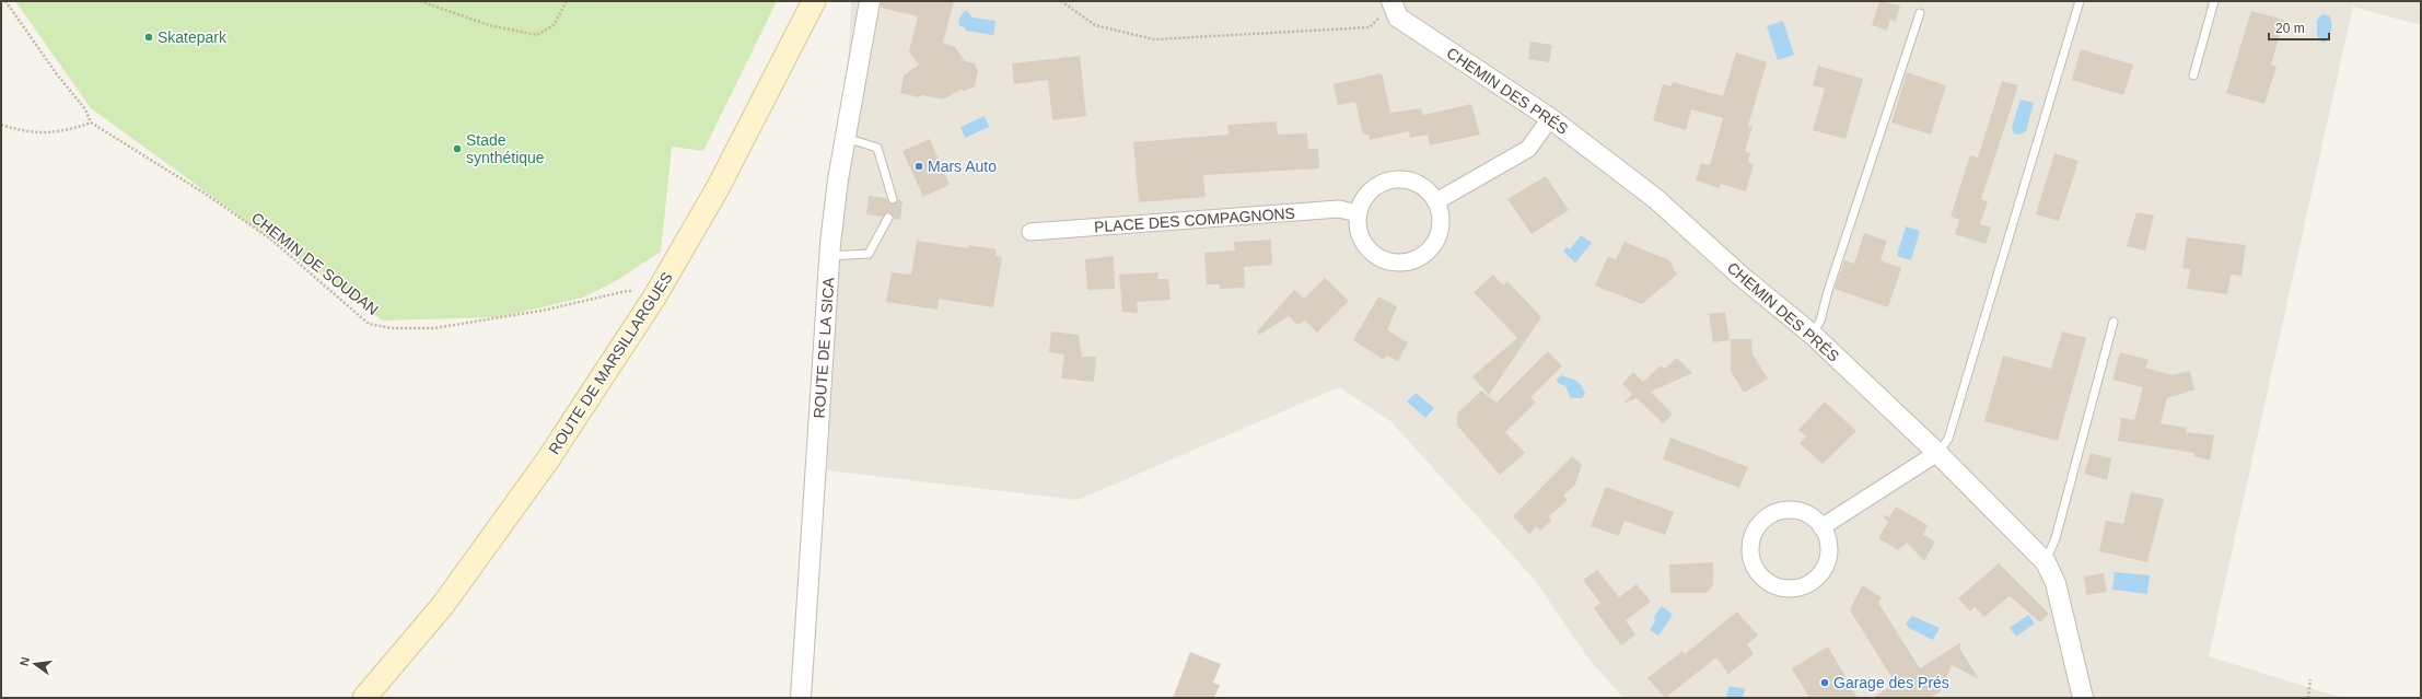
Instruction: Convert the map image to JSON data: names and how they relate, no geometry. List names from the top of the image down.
{
  "streets": {
    "main road": ["ROUTE DE MARSILLARGUES"],
    "street": ["CHEMIN DES PRÉS", "PLACE DES COMPAGNONS", "ROUTE DE LA SICA"],
    "path": ["CHEMIN DE SOUDAN"]
  },
  "crossings": [
    ["CHEMIN DE SOUDAN", "ROUTE DE MARSILLARGUES"]
  ],
  "places": [
    "Skatepark",
    "Stade synthétique",
    "Mars Auto",
    "Garage des Prés"
  ],
  "scale_bar": "20 m",
  "north": "left"
}
